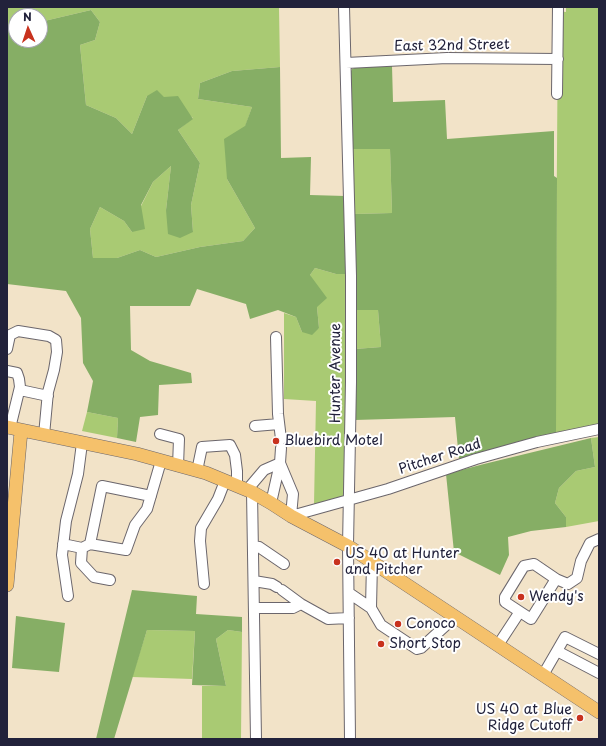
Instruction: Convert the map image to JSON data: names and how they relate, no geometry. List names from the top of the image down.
{
  "streets": {
    "street": ["East 32nd Street", "Hunter Avenue", "Pitcher Road"]
  },
  "crossings": [
    ["East 32nd Street", "Hunter Avenue"],
    ["Hunter Avenue", "Pitcher Road"]
  ],
  "places": [
    "Bluebird Motel",
    "US 40 at Hunter and Pitcher",
    "Wendy's",
    "Conoco",
    "Short Stop",
    "US 40 at Blue Ridge Cutoff"
  ],
  "north": "top"
}
